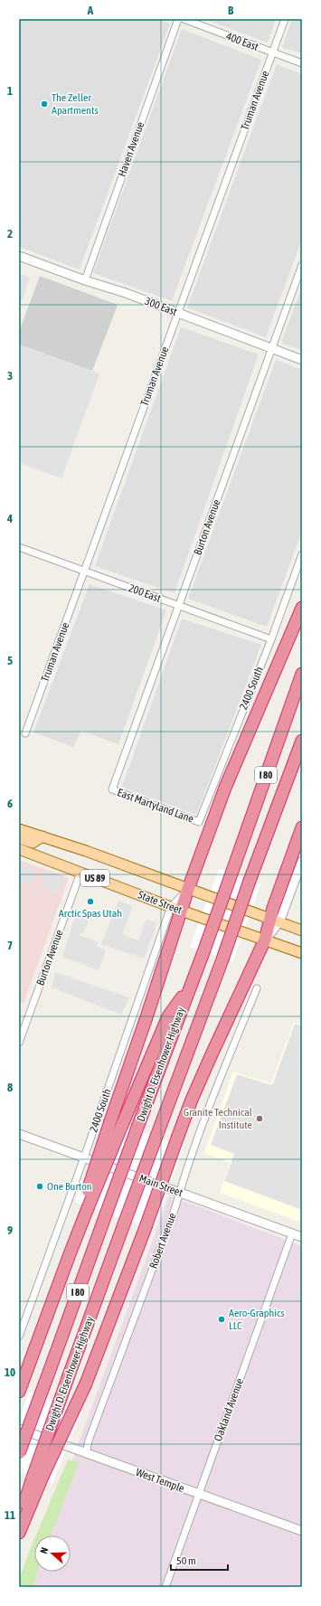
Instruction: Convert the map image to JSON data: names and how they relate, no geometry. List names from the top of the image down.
{
  "streets": {
    "highway": ["I 80", "Dwight D. Eisenhower Highway"],
    "main road": ["US 89", "State Street"],
    "street": [
      "400 East",
      "Truman Avenue",
      "Haven Avenue",
      "300 East",
      "Burton Avenue",
      "200 East",
      "2400 South",
      "East Martyland Lane",
      "Main Street",
      "Robert Avenue",
      "Oakland Avenue",
      "West Temple"
    ]
  },
  "crossings": [
    ["400 East", "Truman Avenue"],
    ["Truman Avenue", "300 East"],
    ["Truman Avenue", "200 East"],
    ["Haven Avenue", "300 East"],
    ["300 East", "Burton Avenue"],
    ["Burton Avenue", "200 East"],
    ["Burton Avenue", "East Martyland Lane"],
    ["Burton Avenue", "State Street"],
    ["200 East", "2400 South"],
    ["2400 South", "East Martyland Lane"],
    ["2400 South", "State Street"],
    ["2400 South", "Main Street"],
    ["Main Street", "Robert Avenue"],
    ["Main Street", "Oakland Avenue"],
    ["Robert Avenue", "West Temple"],
    ["Oakland Avenue", "West Temple"]
  ],
  "places": [
    "The Zeller Apartments",
    "Arctic Spas Utah",
    "Granite Technical Institute",
    "One Burton",
    "Aero-Graphics LLC"
  ],
  "scale_bar": "50 m",
  "north": "left",
  "grid": {
    "columns": ["A", "B"],
    "rows": [
      "1",
      "2",
      "3",
      "4",
      "5",
      "6",
      "7",
      "8",
      "9",
      "10",
      "11"
    ]
  }
}
